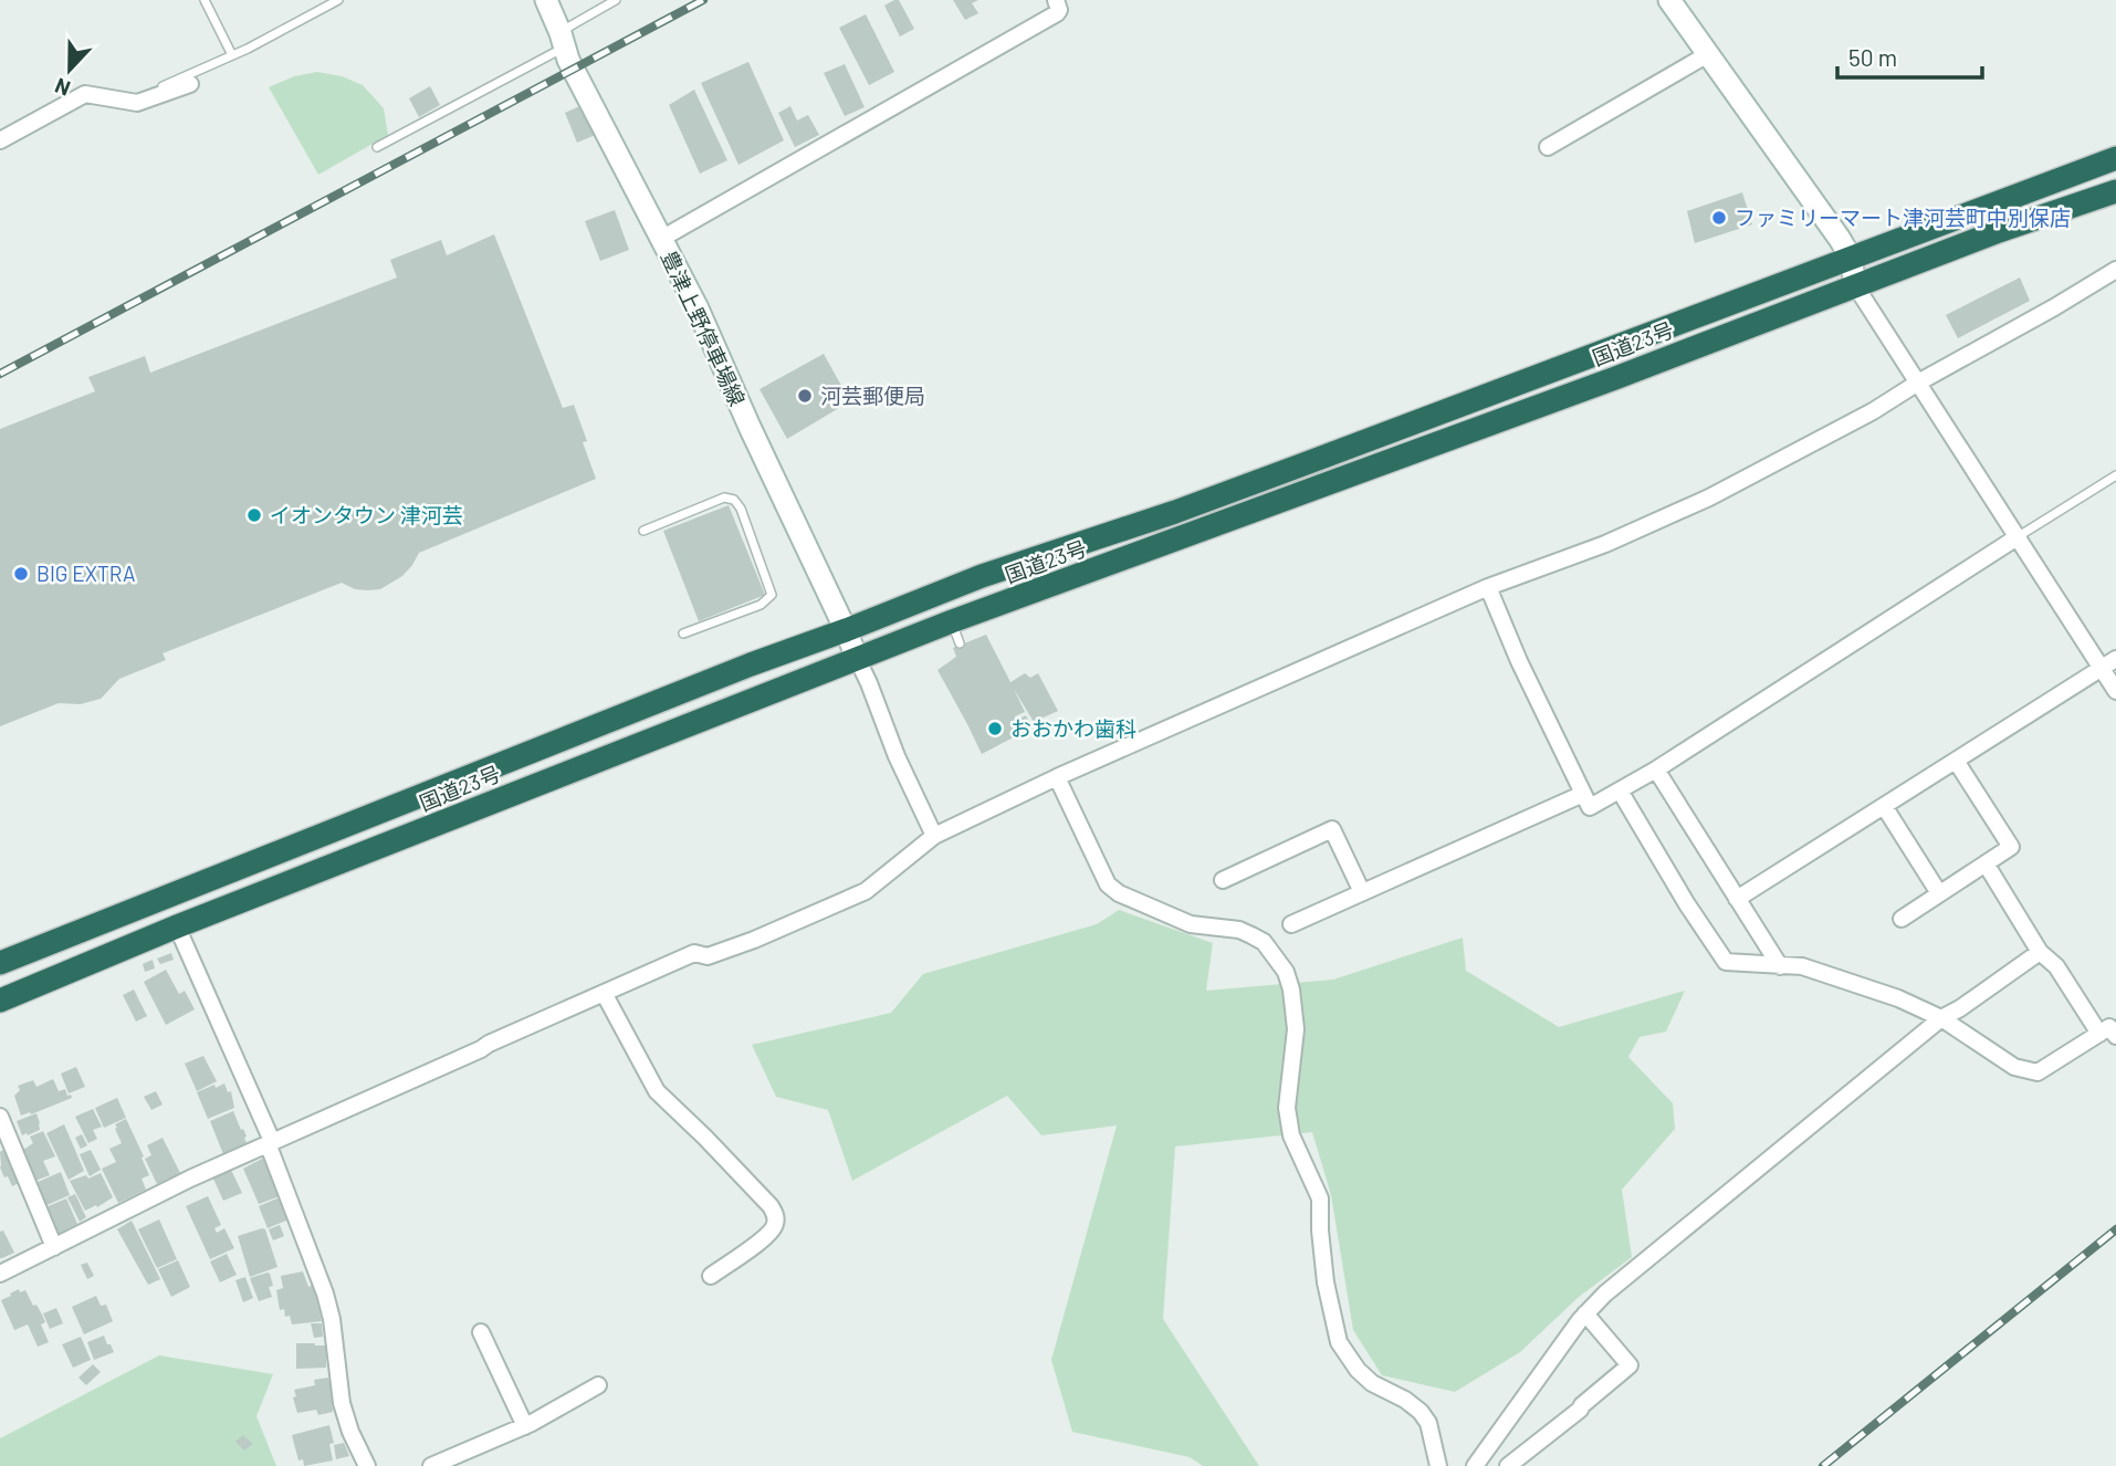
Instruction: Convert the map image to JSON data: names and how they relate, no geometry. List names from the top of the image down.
{
  "streets": {
    "highway": ["国道23号"],
    "main road": ["豊津上野停車場線"]
  },
  "crossings": [
    ["豊津上野停車場線", "国道23号"]
  ],
  "places": [
    "ファミリーマート津河芸町中別保店",
    "河芸郵便局",
    "イオンタウン 津河芸",
    "BIG EXTRA",
    "おおかわ歯科"
  ],
  "scale_bar": "50 m",
  "north": "bottom"
}
